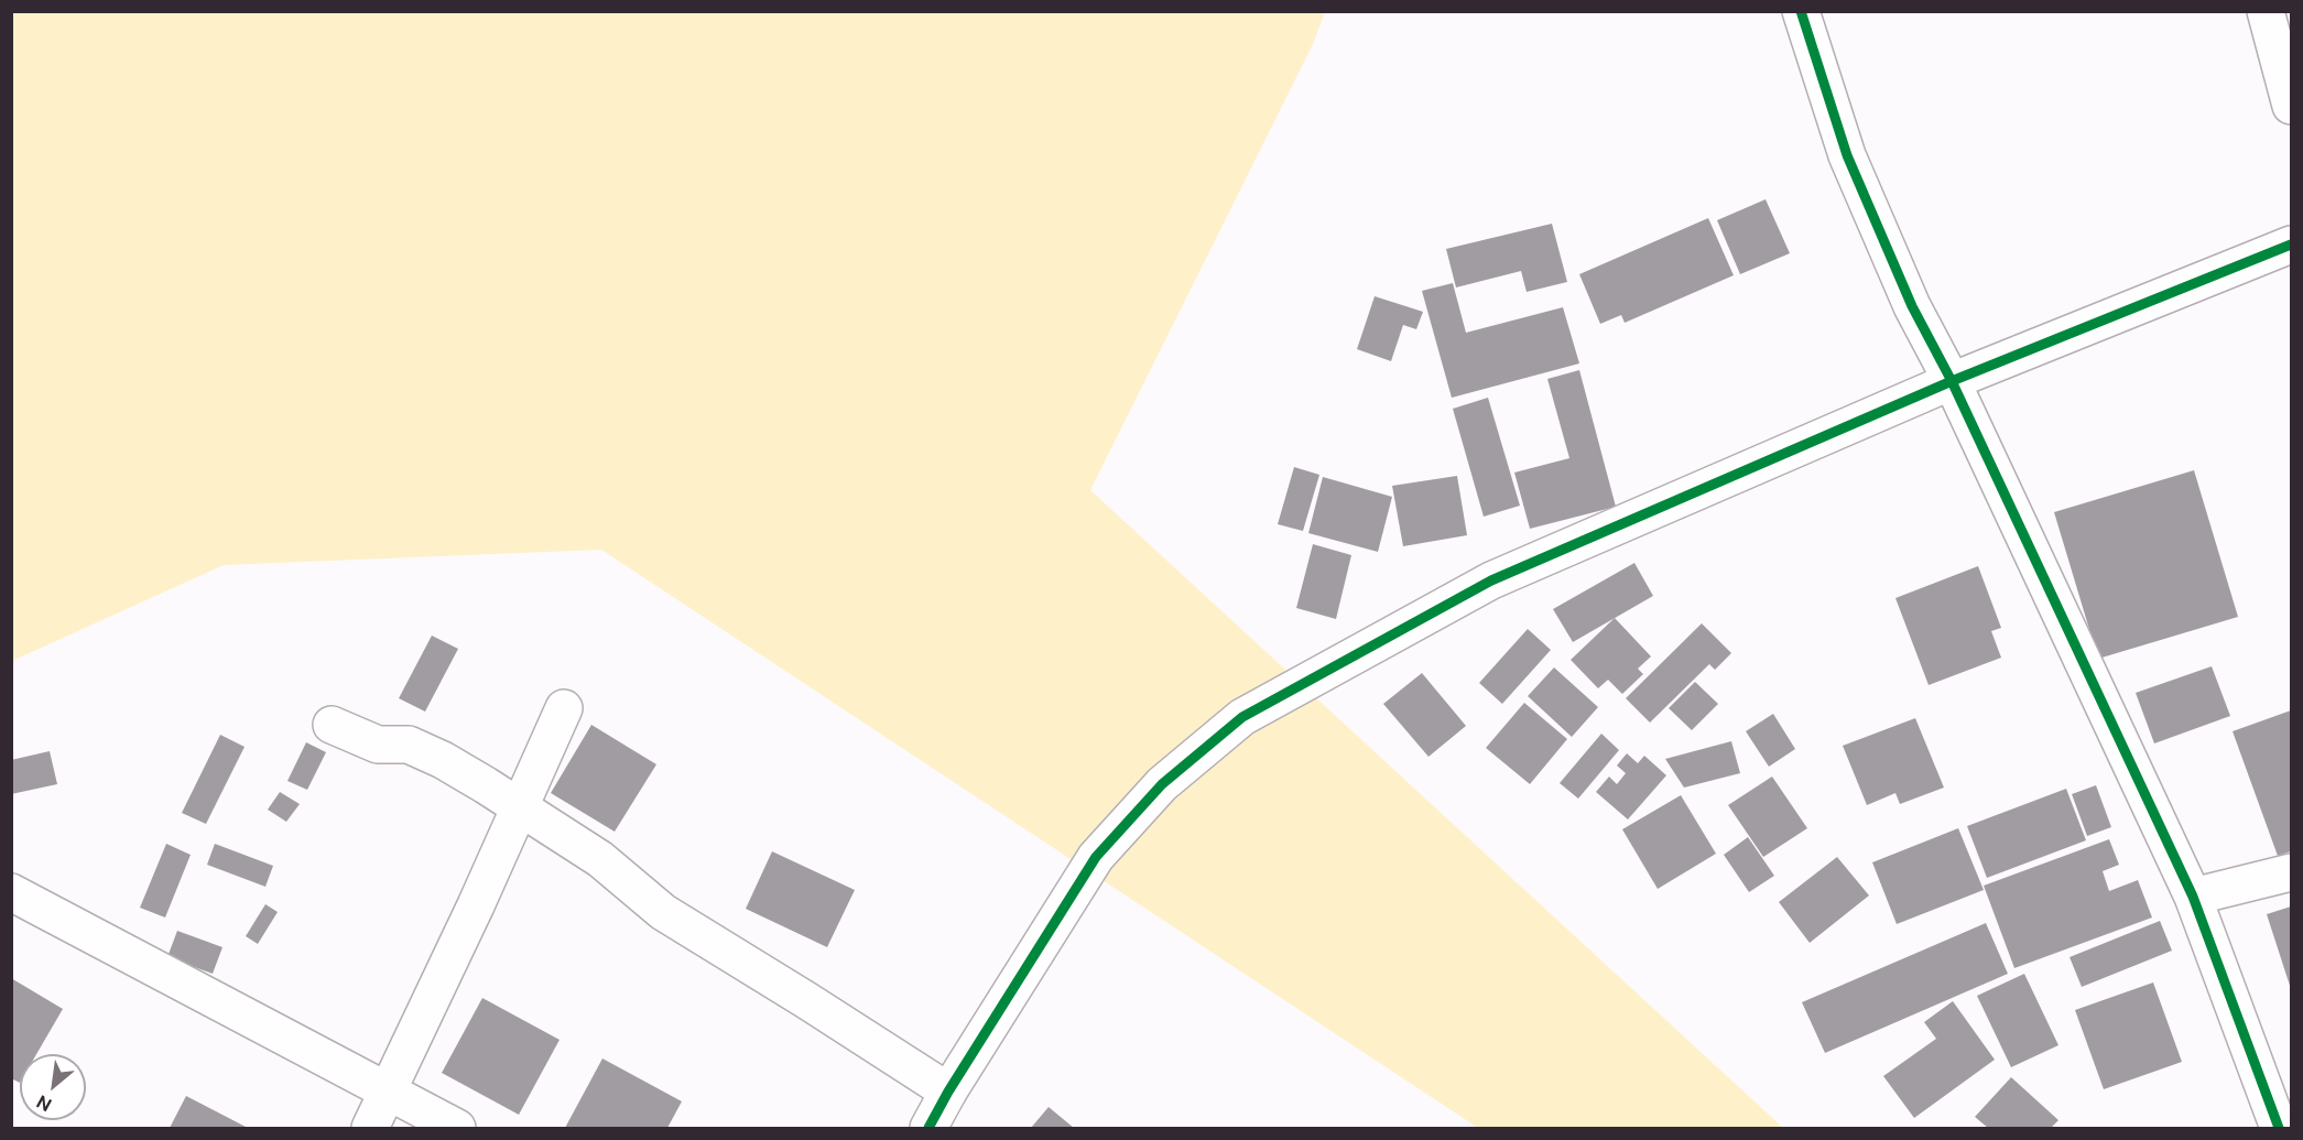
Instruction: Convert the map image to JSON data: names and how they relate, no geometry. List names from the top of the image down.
{
  "north": "bottom left"
}
